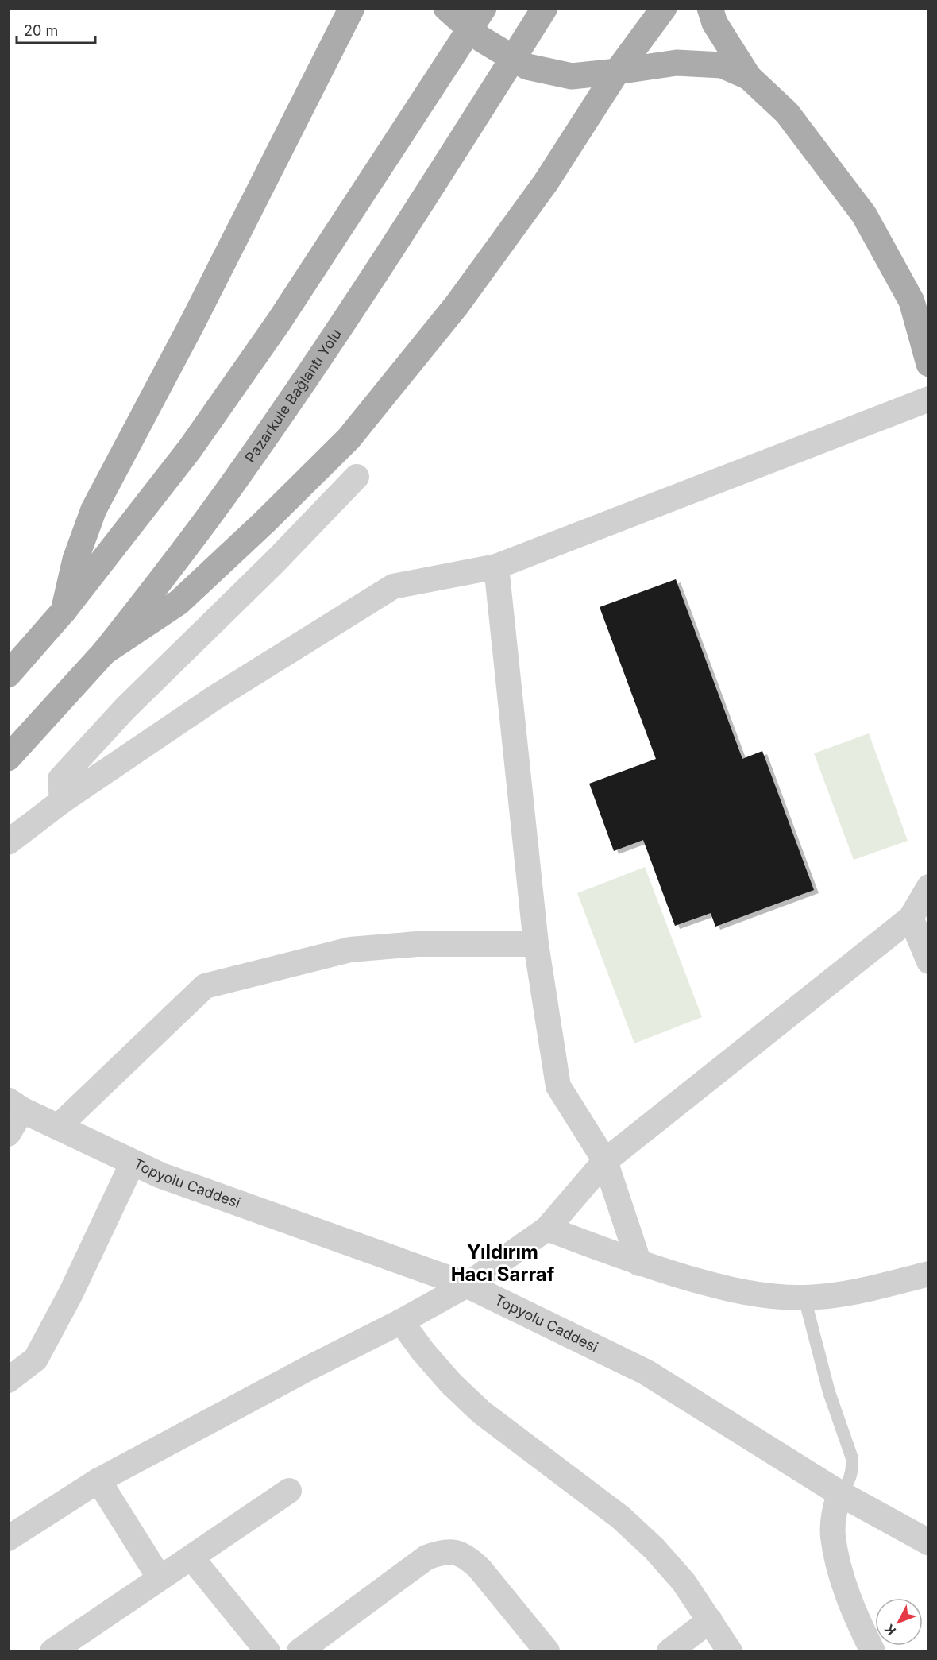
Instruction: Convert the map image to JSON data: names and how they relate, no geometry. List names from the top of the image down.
{
  "streets": {
    "main road": ["Pazarkule Bağlantı Yolu"],
    "street": ["Topyolu Caddesi"]
  },
  "districts": ["Yıldırım Hacı Sarraf"],
  "scale_bar": "20 m",
  "north": "bottom left"
}
